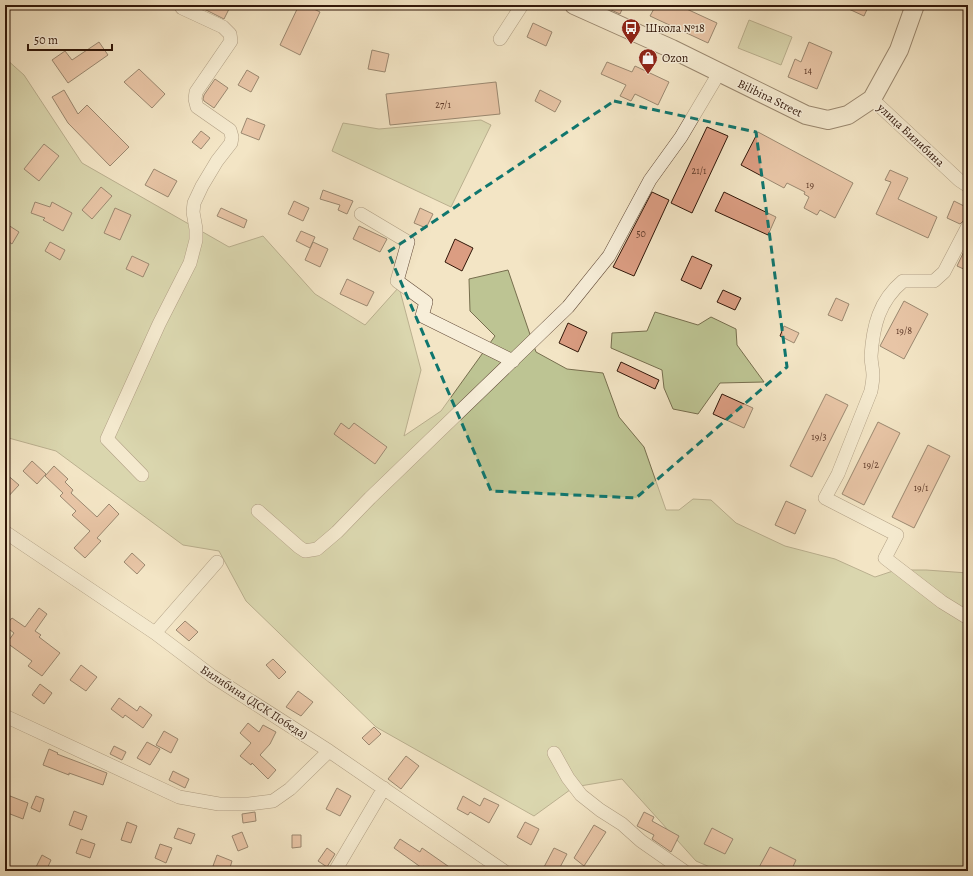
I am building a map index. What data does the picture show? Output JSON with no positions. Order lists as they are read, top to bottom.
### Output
{
  "streets": {
    "main road": ["Bilibina Street"],
    "street": ["улица Билибина", "Билибина (ДСК Победа)"]
  },
  "crossings": [
    ["Bilibina Street", "улица Билибина"]
  ],
  "places": {
    "bus stop": ["Школа №18"],
    "shop": ["Ozon"]
  },
  "house_numbers": [
    "14",
    "27/1",
    "21/1",
    "19",
    "50",
    "19/8",
    "19/3",
    "19/2",
    "19/1"
  ],
  "scale_bar": "50 m"
}
